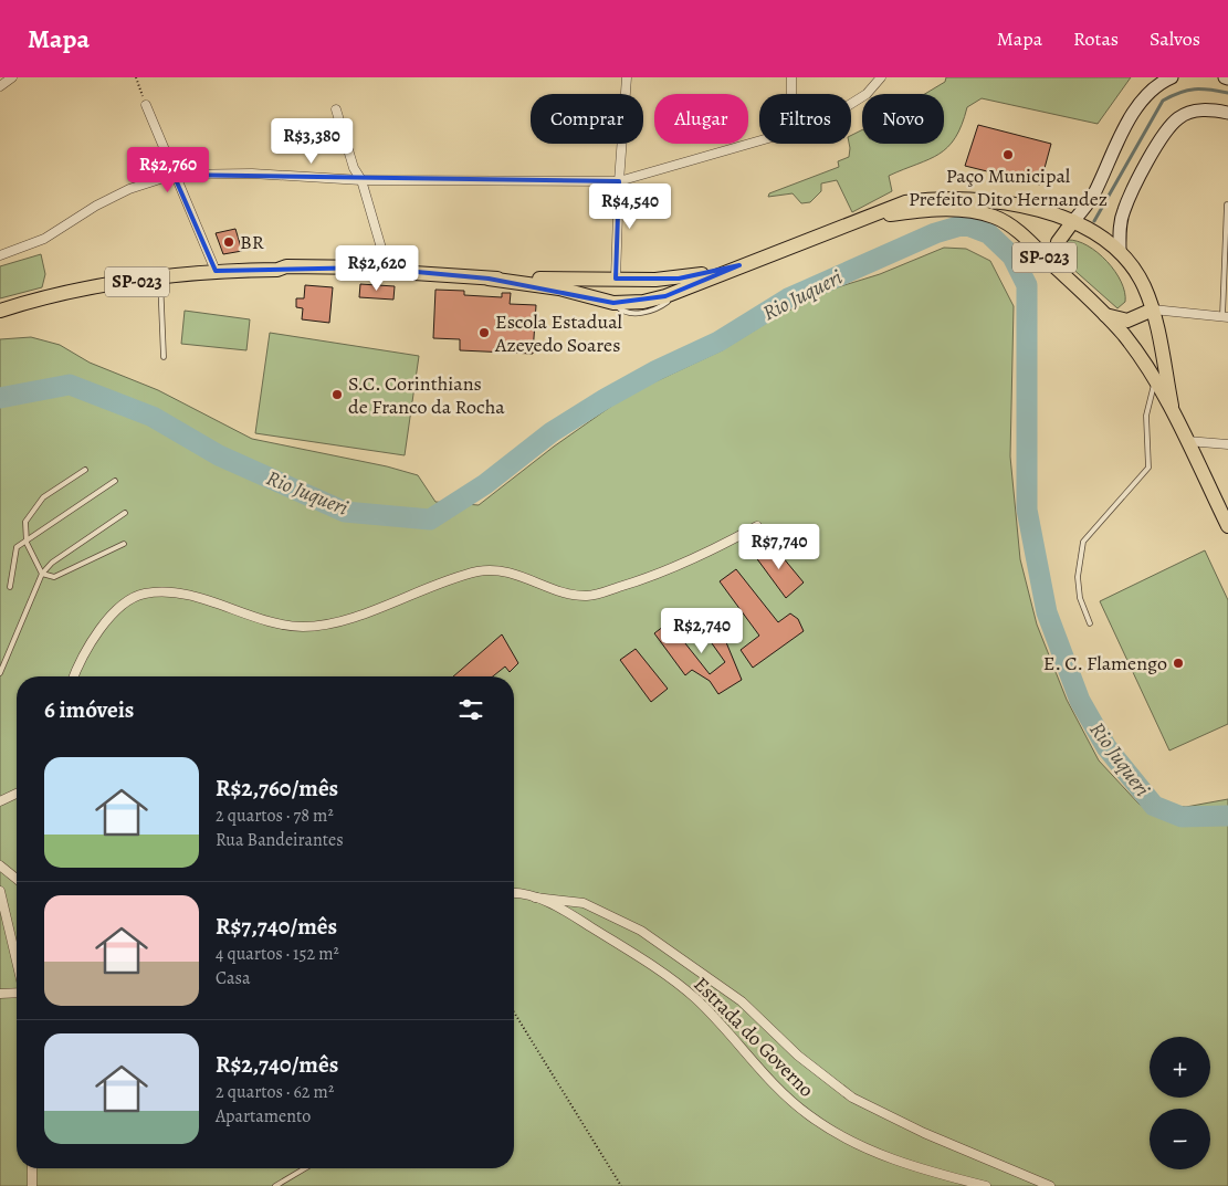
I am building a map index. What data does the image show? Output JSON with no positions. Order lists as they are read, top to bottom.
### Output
{
  "streets": {
    "main road": ["SP-023"],
    "street": ["Estrada do Governo"]
  },
  "water": ["Rio Juqueri"],
  "places": [
    "Paço Municipal Prefeito Dito Hernandez",
    "BR",
    "Escola Estadual Azevedo Soares",
    "S.C. Corinthians de Franco da Rocha",
    "E. C. Flamengo"
  ],
  "page": {
    "header": "Mapa",
    "nav": ["Mapa", "Rotas", "Salvos"],
    "chip": [
      "Comprar",
      "Alugar",
      "Filtros",
      "Novo"
    ],
    "price": [
      "R$3,380",
      "R$2,760",
      "R$4,540",
      "R$2,620",
      "R$7,740",
      "R$2,740"
    ],
    "heading": "6 imóveis",
    "list": [
      {
        "name": "R$2,760/mês",
        "note": "2 quartos · 78 m² · Rua Bandeirantes"
      },
      {
        "name": "R$7,740/mês",
        "note": "4 quartos · 152 m² · Casa"
      },
      {
        "name": "R$2,740/mês",
        "note": "2 quartos · 62 m² · Apartamento"
      }
    ],
    "map_buttons": ["+", "−"]
  }
}
